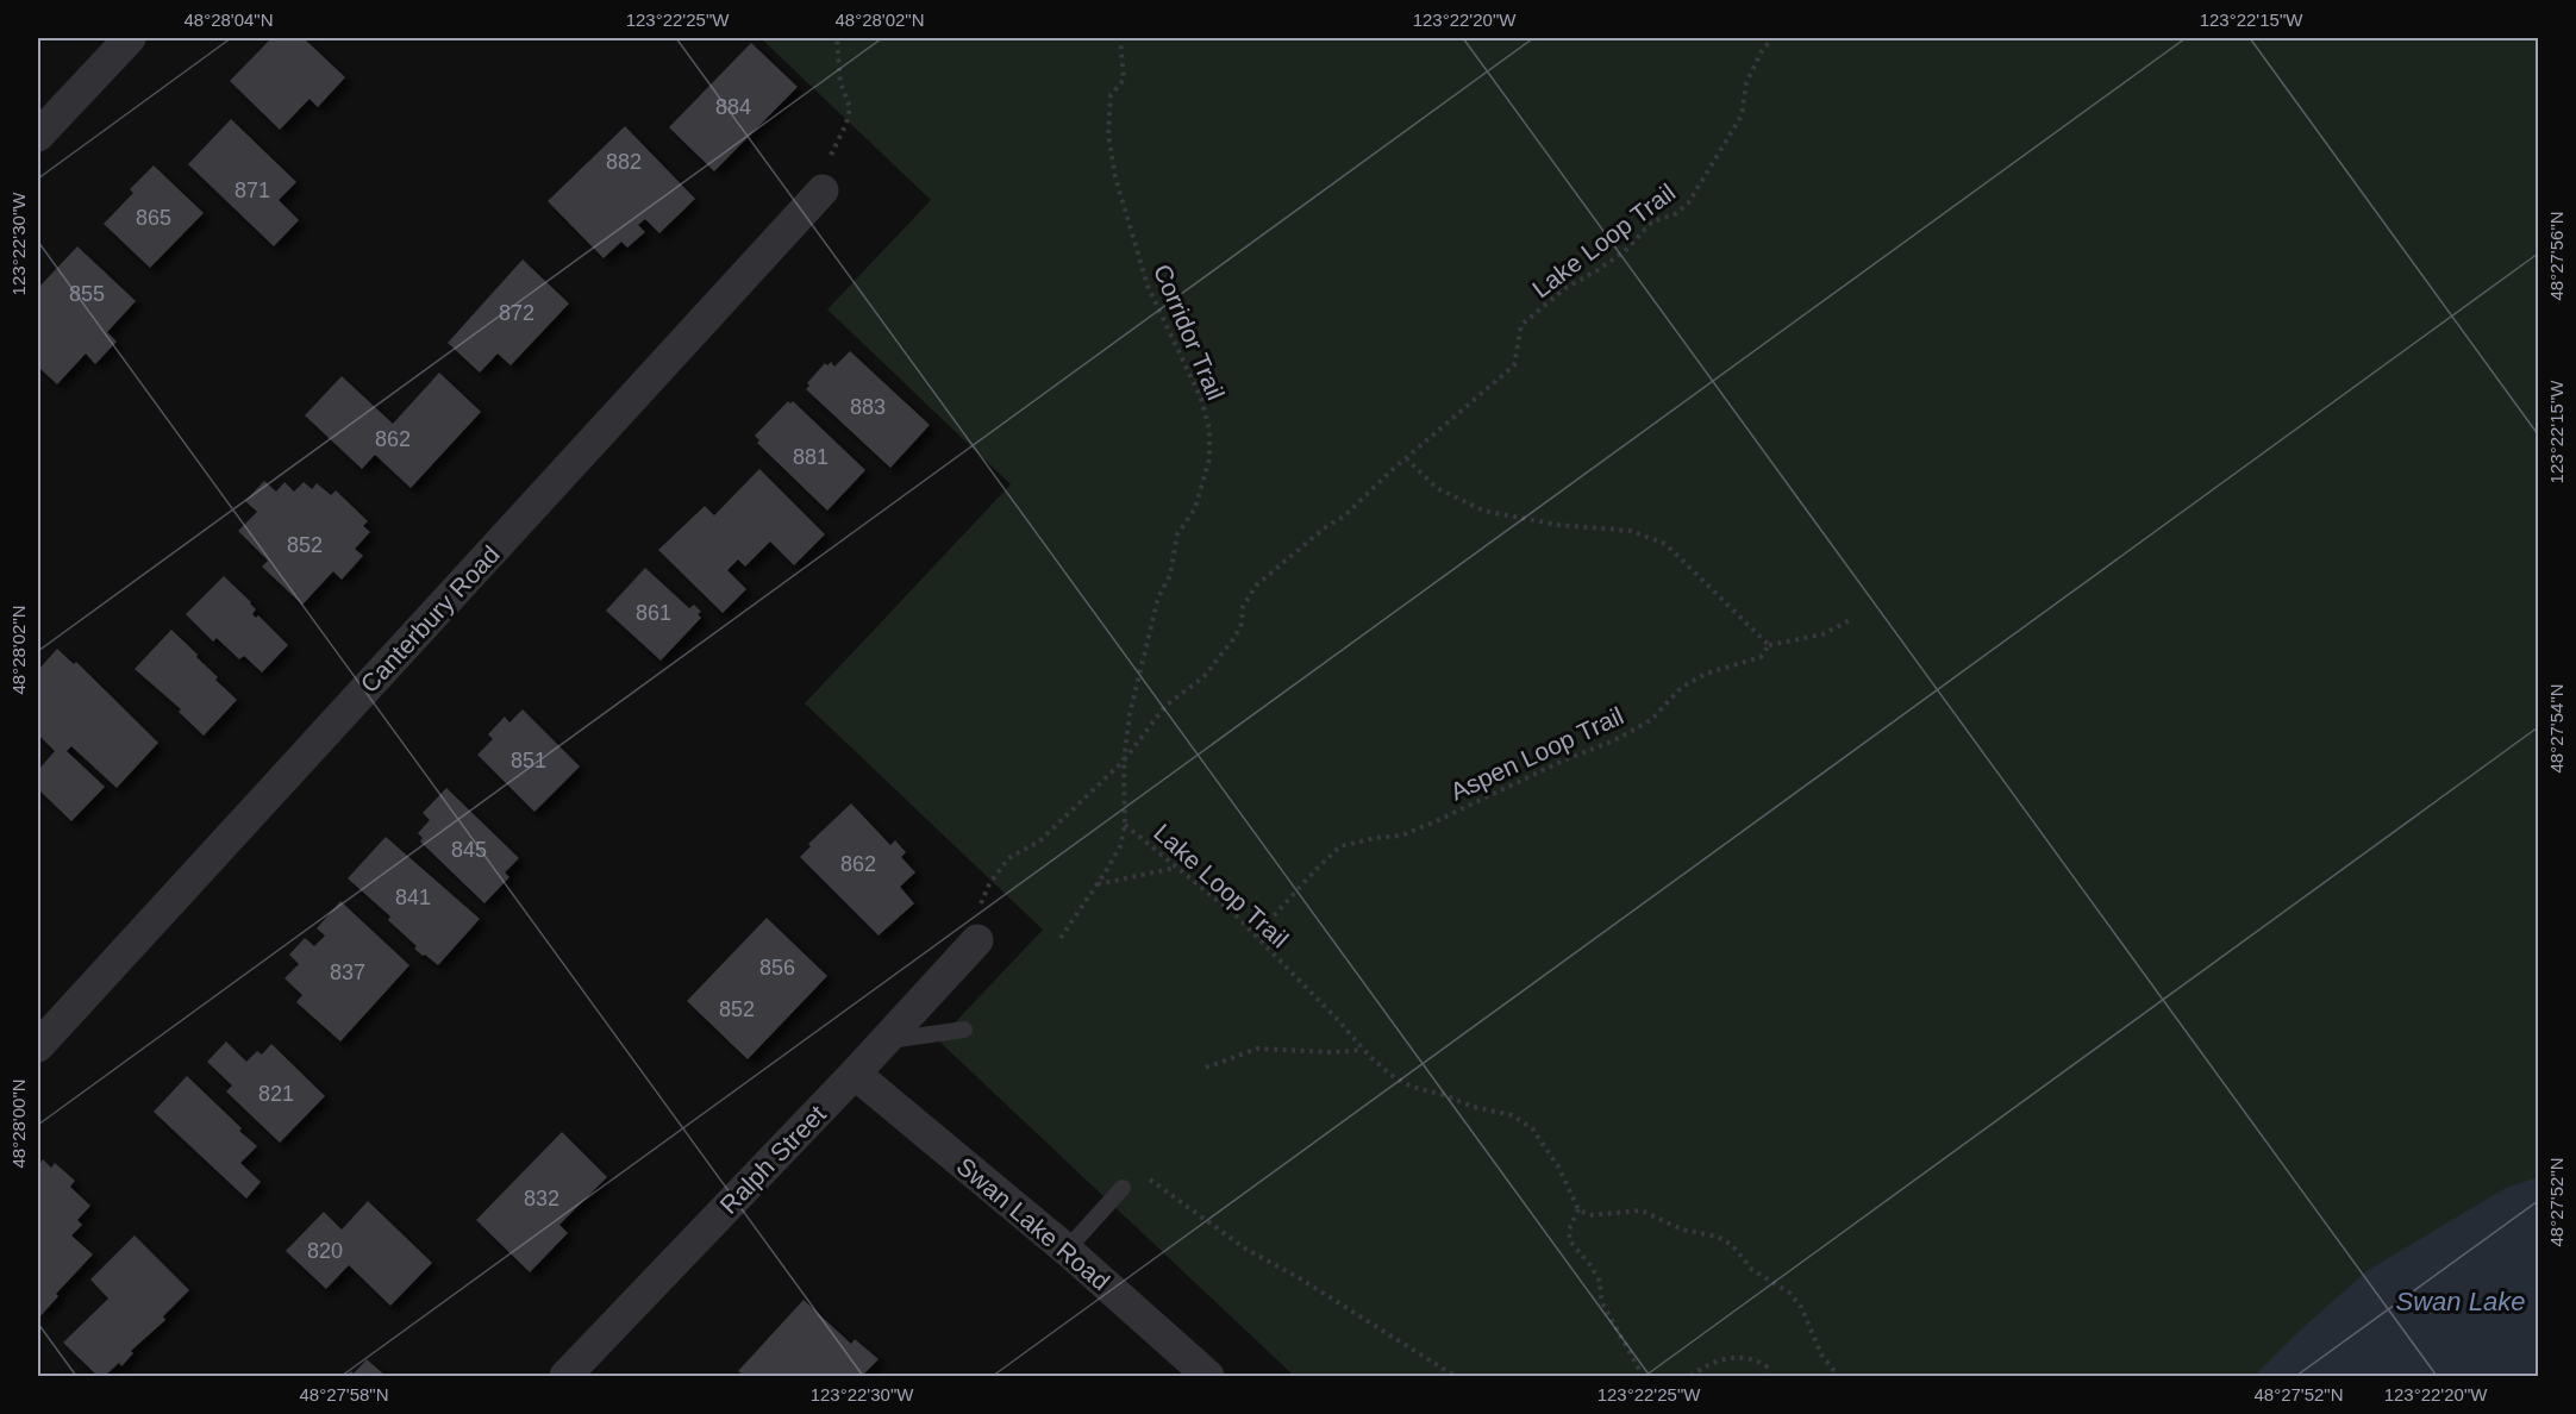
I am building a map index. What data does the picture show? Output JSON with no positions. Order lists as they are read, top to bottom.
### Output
{
  "streets": {
    "street": ["Canterbury Road", "Ralph Street", "Swan Lake Road"],
    "path": ["Lake Loop Trail", "Corridor Trail", "Aspen Loop Trail"]
  },
  "crossings": [
    ["Lake Loop Trail", "Corridor Trail"],
    ["Lake Loop Trail", "Aspen Loop Trail"],
    ["Ralph Street", "Swan Lake Road"]
  ],
  "water": ["Swan Lake"],
  "house_numbers": [
    "884",
    "882",
    "871",
    "865",
    "855",
    "872",
    "883",
    "862",
    "881",
    "852",
    "861",
    "851",
    "845",
    "862",
    "841",
    "856",
    "837",
    "852",
    "821",
    "832",
    "820"
  ],
  "coordinates": [
    "48°28'04\"N",
    "123°22'25\"W",
    "48°28'02\"N",
    "123°22'20\"W",
    "123°22'15\"W",
    "123°22'30\"W",
    "48°27'56\"N",
    "48°27'54\"N",
    "48°28'00\"N",
    "48°27'52\"N",
    "48°27'58\"N"
  ]
}
